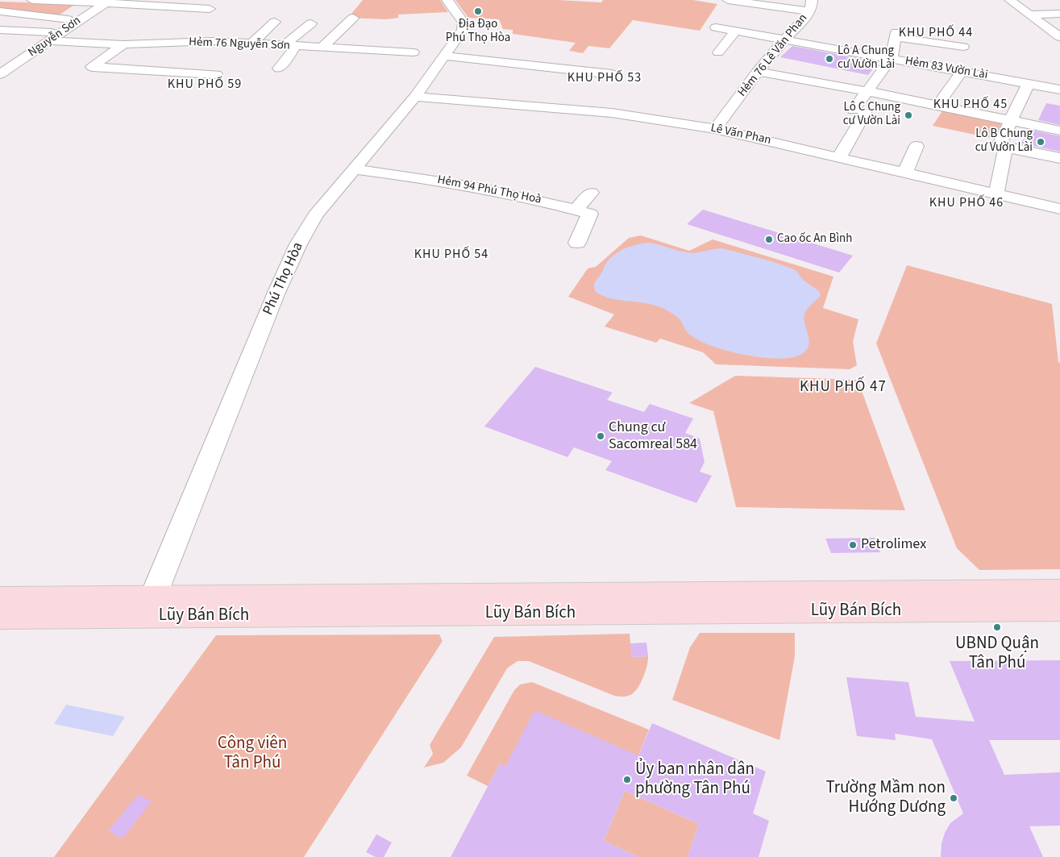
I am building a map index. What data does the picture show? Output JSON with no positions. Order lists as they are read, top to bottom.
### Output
{
  "streets": {
    "main road": ["Lũy Bán Bích"],
    "street": [
      "Nguyễn Sơn",
      "Hẻm 76 Nguyễn Sơn",
      "Hẻm 76 Lê Văn Phan",
      "Hẻm 83 Vườn Lài",
      "Lê Văn Phan",
      "Hẻm 94 Phú Thọ Hoà",
      "Phú Thọ Hòa"
    ]
  },
  "crossings": [
    ["Nguyễn Sơn", "Hẻm 76 Nguyễn Sơn"],
    ["Hẻm 76 Lê Văn Phan", "Hẻm 83 Vườn Lài"],
    ["Hẻm 76 Lê Văn Phan", "Lê Văn Phan"],
    ["Lê Văn Phan", "Phú Thọ Hòa"],
    ["Hẻm 94 Phú Thọ Hoà", "Phú Thọ Hòa"],
    ["Phú Thọ Hòa", "Lũy Bán Bích"]
  ],
  "districts": [
    "KHU PHỐ 44",
    "KHU PHỐ 53",
    "KHU PHỐ 59",
    "KHU PHỐ 45",
    "KHU PHỐ 46",
    "KHU PHỐ 54",
    "KHU PHỐ 47"
  ],
  "parks": ["Công viên Tân Phú"],
  "places": [
    "Địa Đạo Phú Thọ Hòa",
    "Lô A Chung cư Vườn Lài",
    "Lô C Chung cư Vườn Lài",
    "Lô B Chung cư Vườn Lài",
    "Cao ốc An Bình",
    "Chung cư Sacomreal 584",
    "Petrolimex",
    "UBND Quận Tân Phú",
    "Ủy ban nhân dân phường Tân Phú",
    "Trường Mầm non Hướng Dương"
  ]
}
